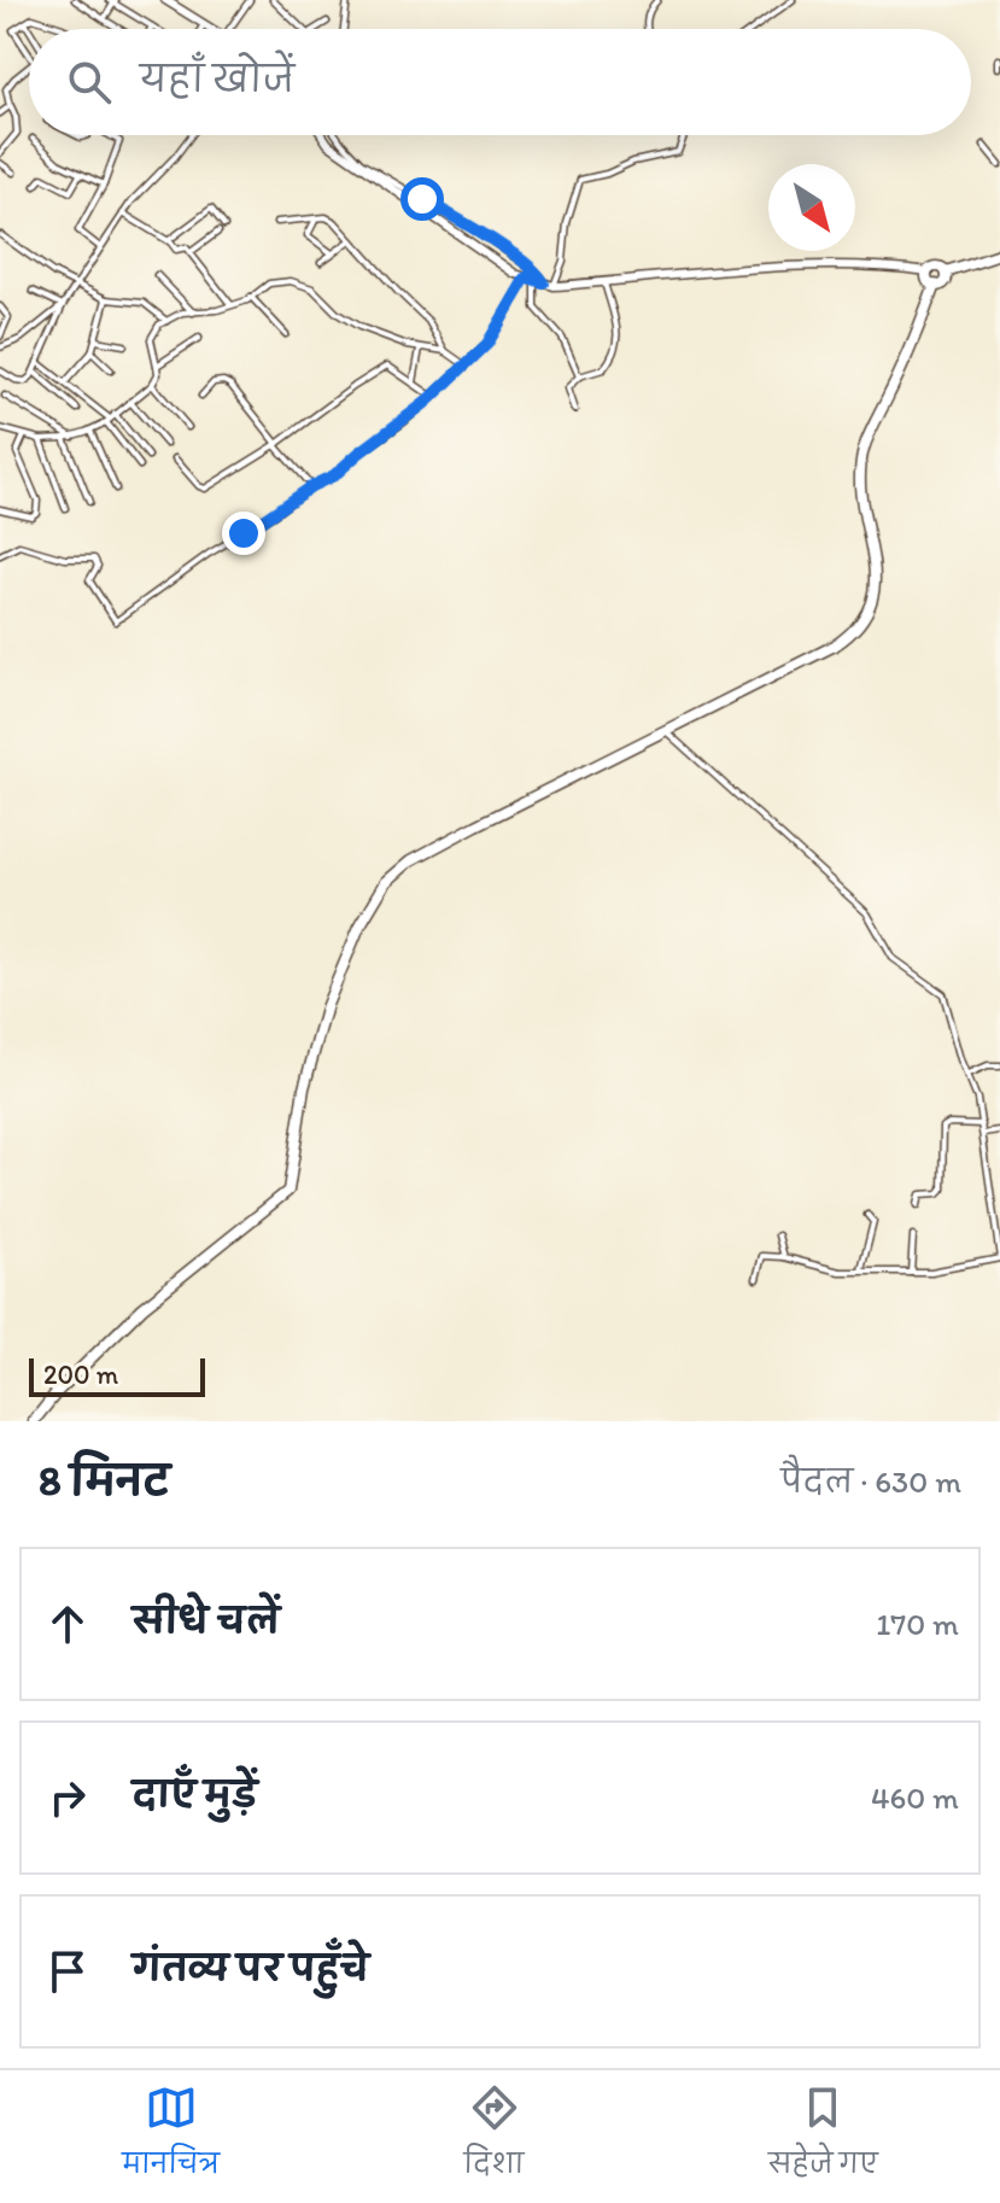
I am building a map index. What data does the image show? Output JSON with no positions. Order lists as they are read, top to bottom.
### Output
{
  "scale_bar": "200 m",
  "north": "bottom right",
  "page": {
    "search": "यहाँ खोजें",
    "scale": "200 m",
    "heading": ["8 मिनट", "पैदल · 630 m"],
    "list": [
      ["सीधे चलें", "170 m"],
      ["दाएँ मुड़ें", "460 m"],
      "गंतव्य पर पहुँचे"
    ],
    "nav": ["मानचित्र", "दिशा", "सहेजे गए"]
  }
}
